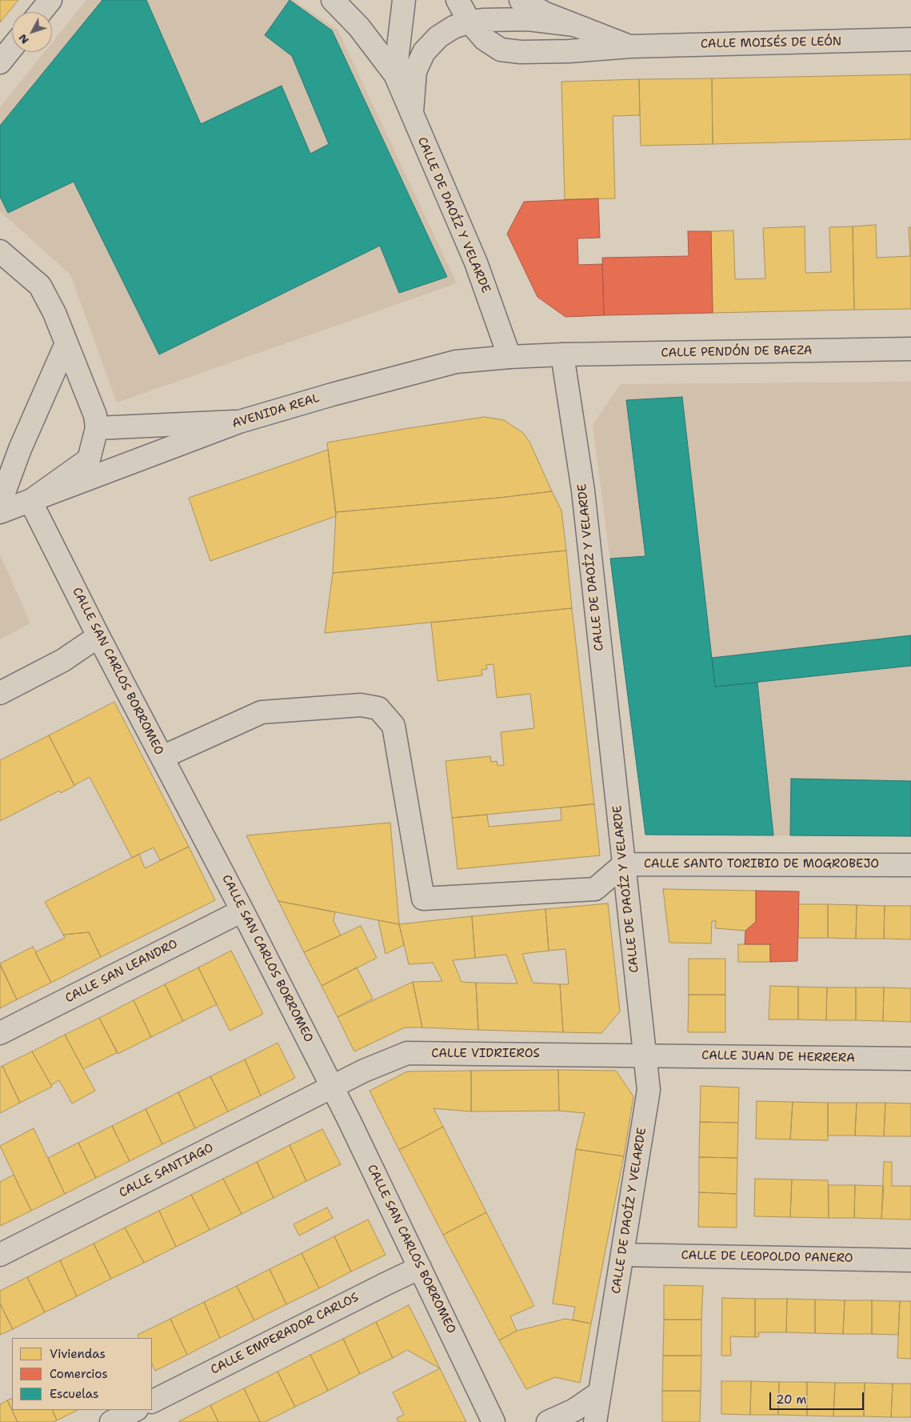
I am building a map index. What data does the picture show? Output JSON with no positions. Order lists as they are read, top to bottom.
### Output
{
  "streets": {
    "street": [
      "CALLE MOISÉS DE LEÓN",
      "CALLE DE DAOÍZ Y VELARDE",
      "CALLE PENDÓN DE BAEZA",
      "AVENIDA REAL",
      "CALLE SAN CARLOS BORROMEO",
      "CALLE SANTO TORIBIO DE MOGROBEJO",
      "CALLE SAN LEANDRO",
      "CALLE VIDRIEROS",
      "CALLE JUAN DE HERRERA",
      "CALLE SANTIAGO",
      "CALLE DE LEOPOLDO PANERO",
      "CALLE EMPERADOR CARLOS"
    ]
  },
  "crossings": [
    ["CALLE MOISÉS DE LEÓN", "CALLE DE DAOÍZ Y VELARDE"],
    ["CALLE DE DAOÍZ Y VELARDE", "CALLE PENDÓN DE BAEZA"],
    ["CALLE DE DAOÍZ Y VELARDE", "AVENIDA REAL"],
    ["CALLE DE DAOÍZ Y VELARDE", "CALLE SANTO TORIBIO DE MOGROBEJO"],
    ["CALLE DE DAOÍZ Y VELARDE", "CALLE VIDRIEROS"],
    ["CALLE DE DAOÍZ Y VELARDE", "CALLE JUAN DE HERRERA"],
    ["CALLE DE DAOÍZ Y VELARDE", "CALLE DE LEOPOLDO PANERO"],
    ["CALLE PENDÓN DE BAEZA", "AVENIDA REAL"],
    ["AVENIDA REAL", "CALLE SAN CARLOS BORROMEO"],
    ["CALLE SAN CARLOS BORROMEO", "CALLE SAN LEANDRO"],
    ["CALLE SAN CARLOS BORROMEO", "CALLE VIDRIEROS"],
    ["CALLE SAN CARLOS BORROMEO", "CALLE SANTIAGO"],
    ["CALLE SAN CARLOS BORROMEO", "CALLE EMPERADOR CARLOS"],
    ["CALLE VIDRIEROS", "CALLE JUAN DE HERRERA"],
    ["CALLE VIDRIEROS", "CALLE SANTIAGO"]
  ],
  "legend": ["Viviendas", "Comercios", "Escuelas"],
  "scale_bar": "20 m",
  "north": "bottom left"
}
